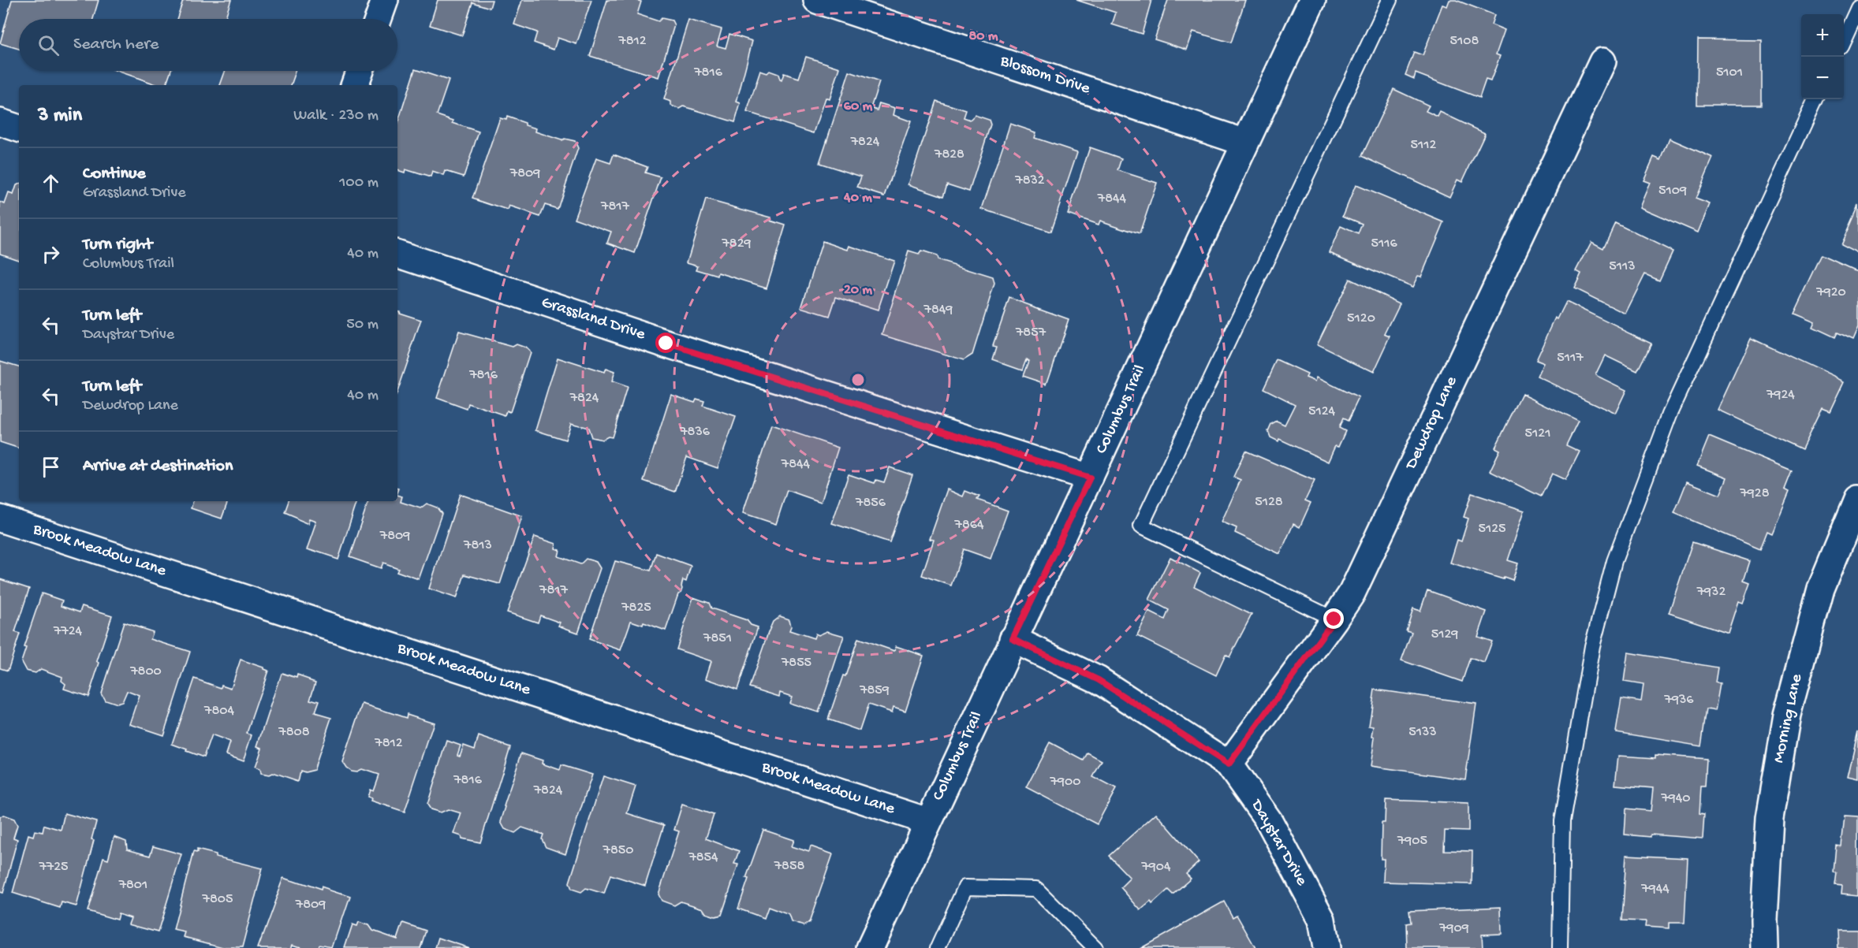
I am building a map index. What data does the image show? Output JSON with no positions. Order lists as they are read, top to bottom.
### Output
{
  "streets": {
    "street": [
      "Blossom Drive",
      "Grassland Drive",
      "Columbus Trail",
      "Dewdrop Lane",
      "Brook Meadow Lane",
      "Morning Lane",
      "Daystar Drive"
    ]
  },
  "crossings": [
    ["Blossom Drive", "Columbus Trail"],
    ["Grassland Drive", "Columbus Trail"],
    ["Columbus Trail", "Brook Meadow Lane"],
    ["Columbus Trail", "Daystar Drive"],
    ["Dewdrop Lane", "Daystar Drive"]
  ],
  "house_numbers": [
    "7812",
    "5108",
    "7816",
    "5101",
    "7824",
    "5112",
    "7828",
    "7809",
    "7832",
    "5109",
    "7844",
    "7817",
    "7829",
    "5116",
    "5113",
    "7920",
    "7849",
    "5120",
    "7857",
    "5117",
    "7816",
    "7924",
    "7824",
    "5124",
    "7836",
    "5121",
    "7844",
    "7928",
    "5128",
    "7856",
    "7864",
    "5125",
    "7809",
    "7813",
    "7817",
    "7932",
    "7825",
    "7724",
    "5129",
    "7851",
    "7855",
    "7800",
    "7859",
    "7936",
    "7804",
    "7808",
    "5133",
    "7812",
    "7816",
    "7900",
    "7824",
    "7940",
    "7905",
    "7850",
    "7854",
    "7858",
    "7725",
    "7904",
    "7801",
    "7944",
    "7805",
    "7809",
    "7909"
  ],
  "page": {
    "map_buttons": ["+", "−"],
    "search": "Search here",
    "heading": ["3 min", "Walk · 230 m"],
    "list": [
      ["Continue", "Grassland Drive", "100 m"],
      ["Turn right", "Columbus Trail", "40 m"],
      ["Turn left", "Daystar Drive", "50 m"],
      ["Turn left", "Dewdrop Lane", "40 m"],
      "Arrive at destination"
    ]
  },
  "rings": [
    "80 m",
    "60 m",
    "40 m",
    "20 m"
  ]
}
